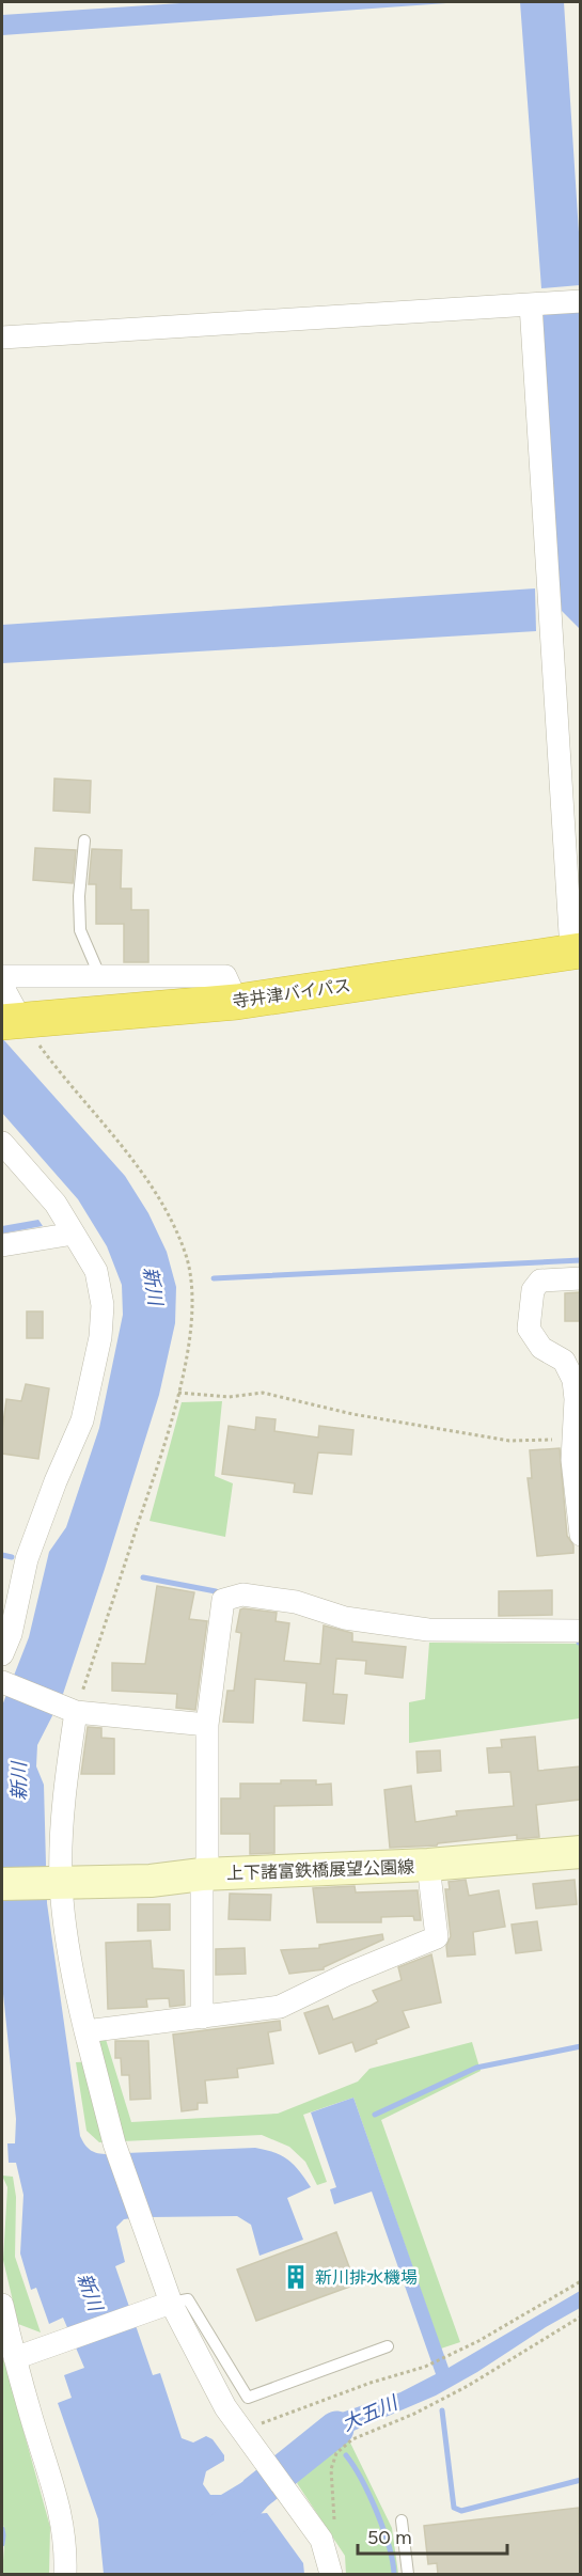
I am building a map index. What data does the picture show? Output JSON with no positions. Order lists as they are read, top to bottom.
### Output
{
  "streets": {
    "highway": ["寺井津バイパス"],
    "street": ["上下諸富鉄橋展望公園線"]
  },
  "water": ["新川", "大五川"],
  "places": {
    "building": ["新川排水機場"]
  },
  "scale_bar": "50 m"
}
